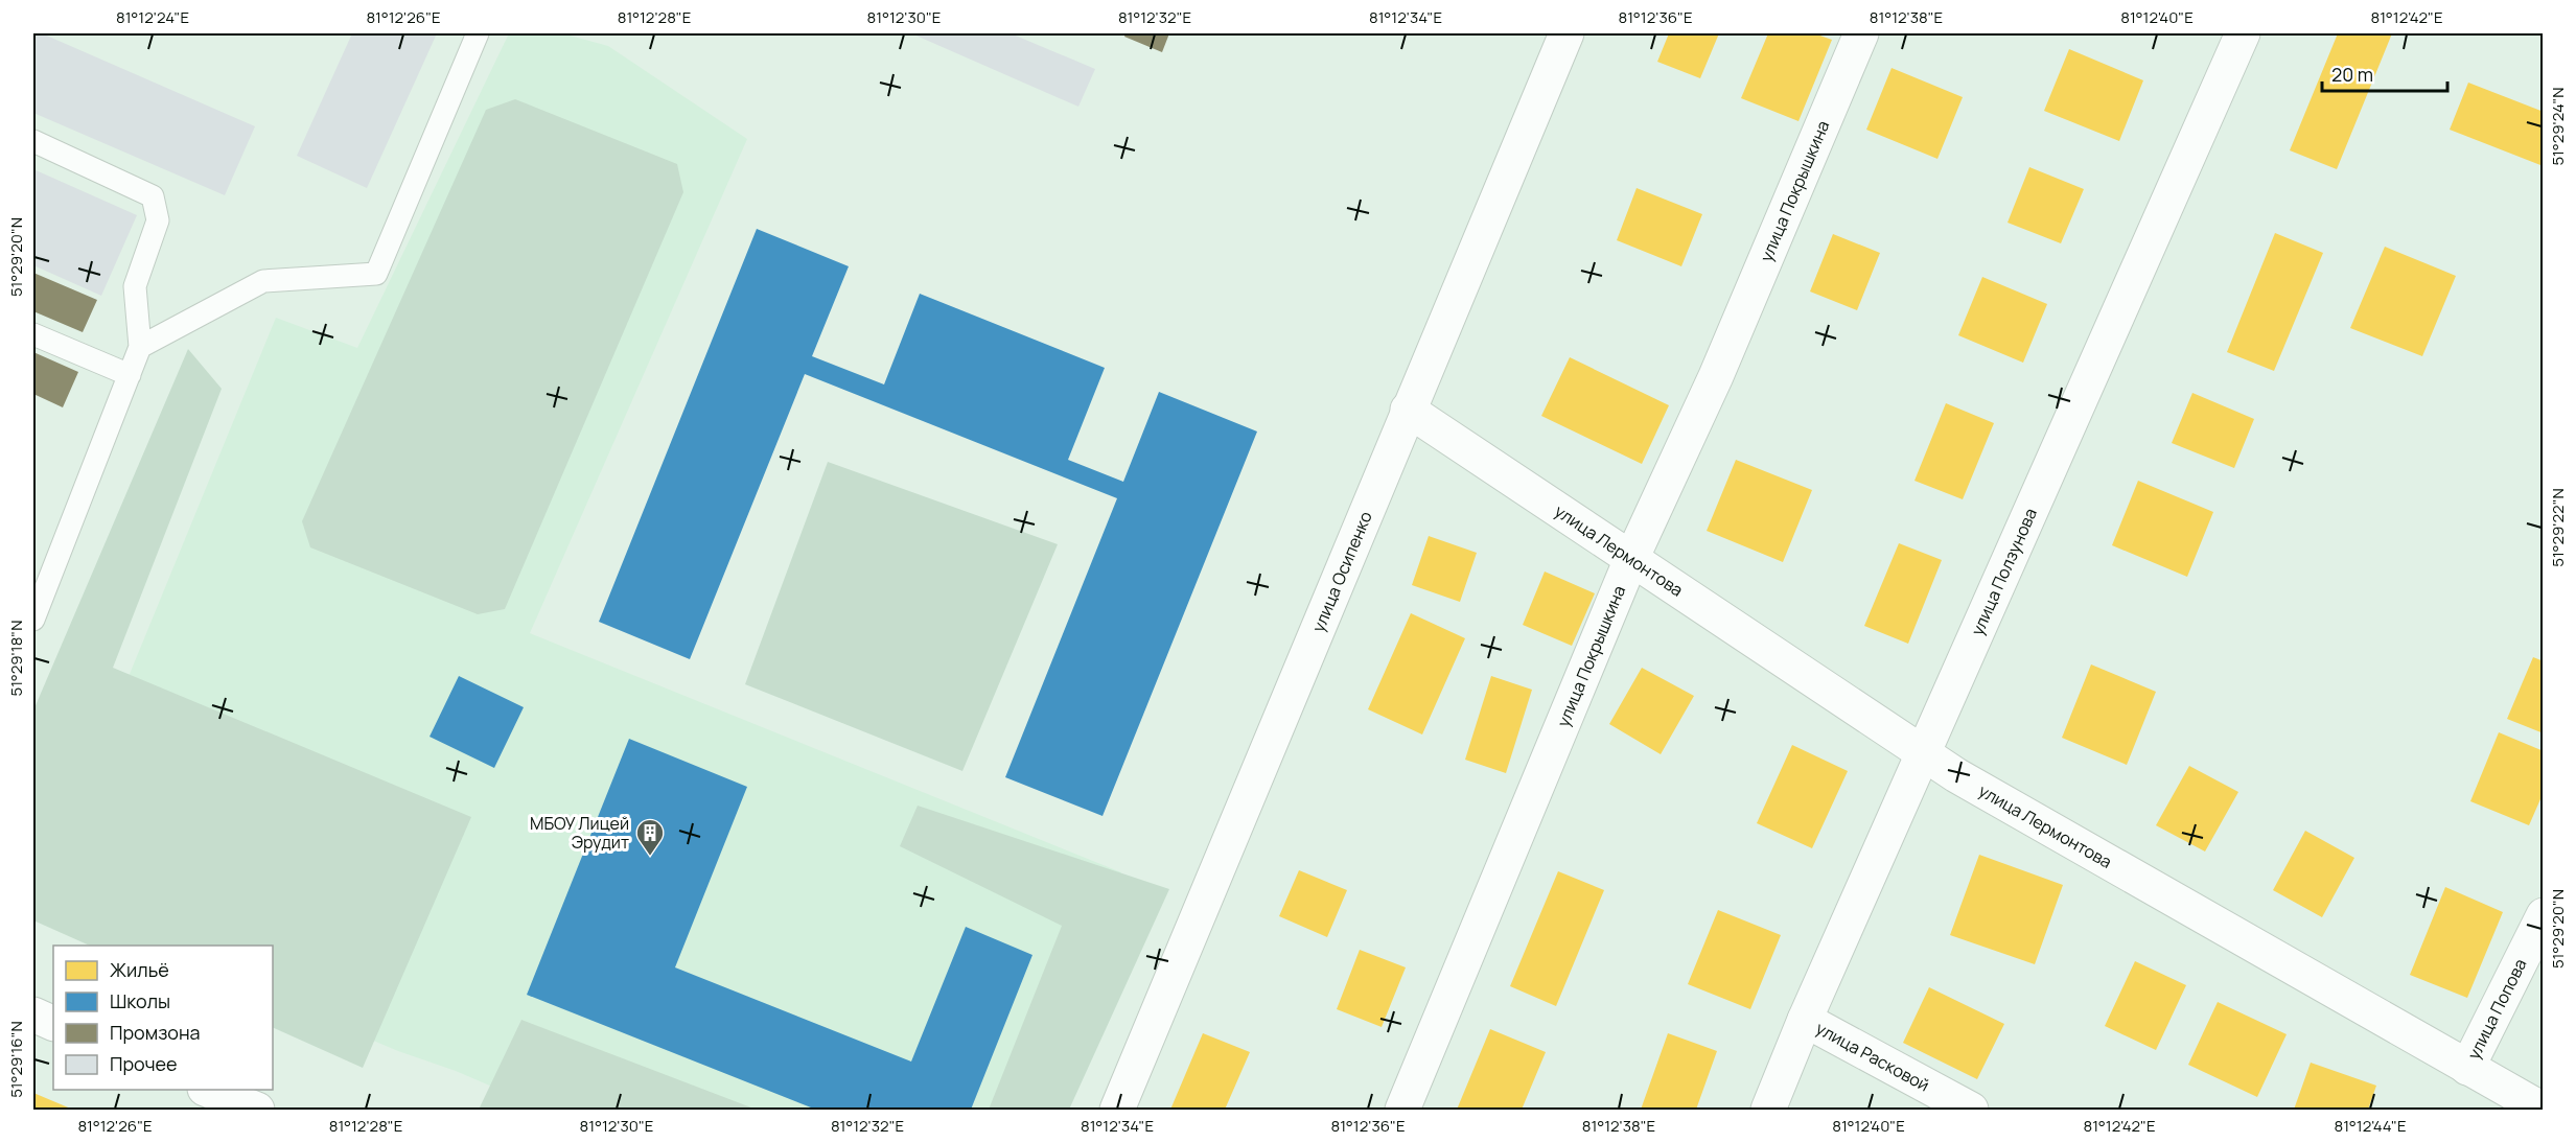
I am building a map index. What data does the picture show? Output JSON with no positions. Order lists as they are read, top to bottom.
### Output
{
  "streets": {
    "street": [
      "улица Покрышкина",
      "улица Лермонтова",
      "улица Ползунова",
      "улица Осипенко",
      "улица Попова",
      "улица Расковой"
    ]
  },
  "crossings": [
    ["улица Покрышкина", "улица Лермонтова"],
    ["улица Лермонтова", "улица Ползунова"],
    ["улица Лермонтова", "улица Осипенко"],
    ["улица Лермонтова", "улица Попова"],
    ["улица Ползунова", "улица Расковой"]
  ],
  "places": {
    "building": ["МБОУ Лицей Эрудит"]
  },
  "legend": [
    "Жильё",
    "Школы",
    "Промзона",
    "Прочее"
  ],
  "scale_bar": "20 m",
  "coordinates": [
    "81°12'24\"E",
    "81°12'26\"E",
    "81°12'28\"E",
    "81°12'30\"E",
    "81°12'32\"E",
    "81°12'34\"E",
    "81°12'36\"E",
    "81°12'38\"E",
    "81°12'40\"E",
    "81°12'42\"E",
    "51°29'24\"N",
    "51°29'20\"N",
    "51°29'22\"N",
    "51°29'18\"N",
    "51°29'16\"N",
    "81°12'44\"E"
  ]
}
